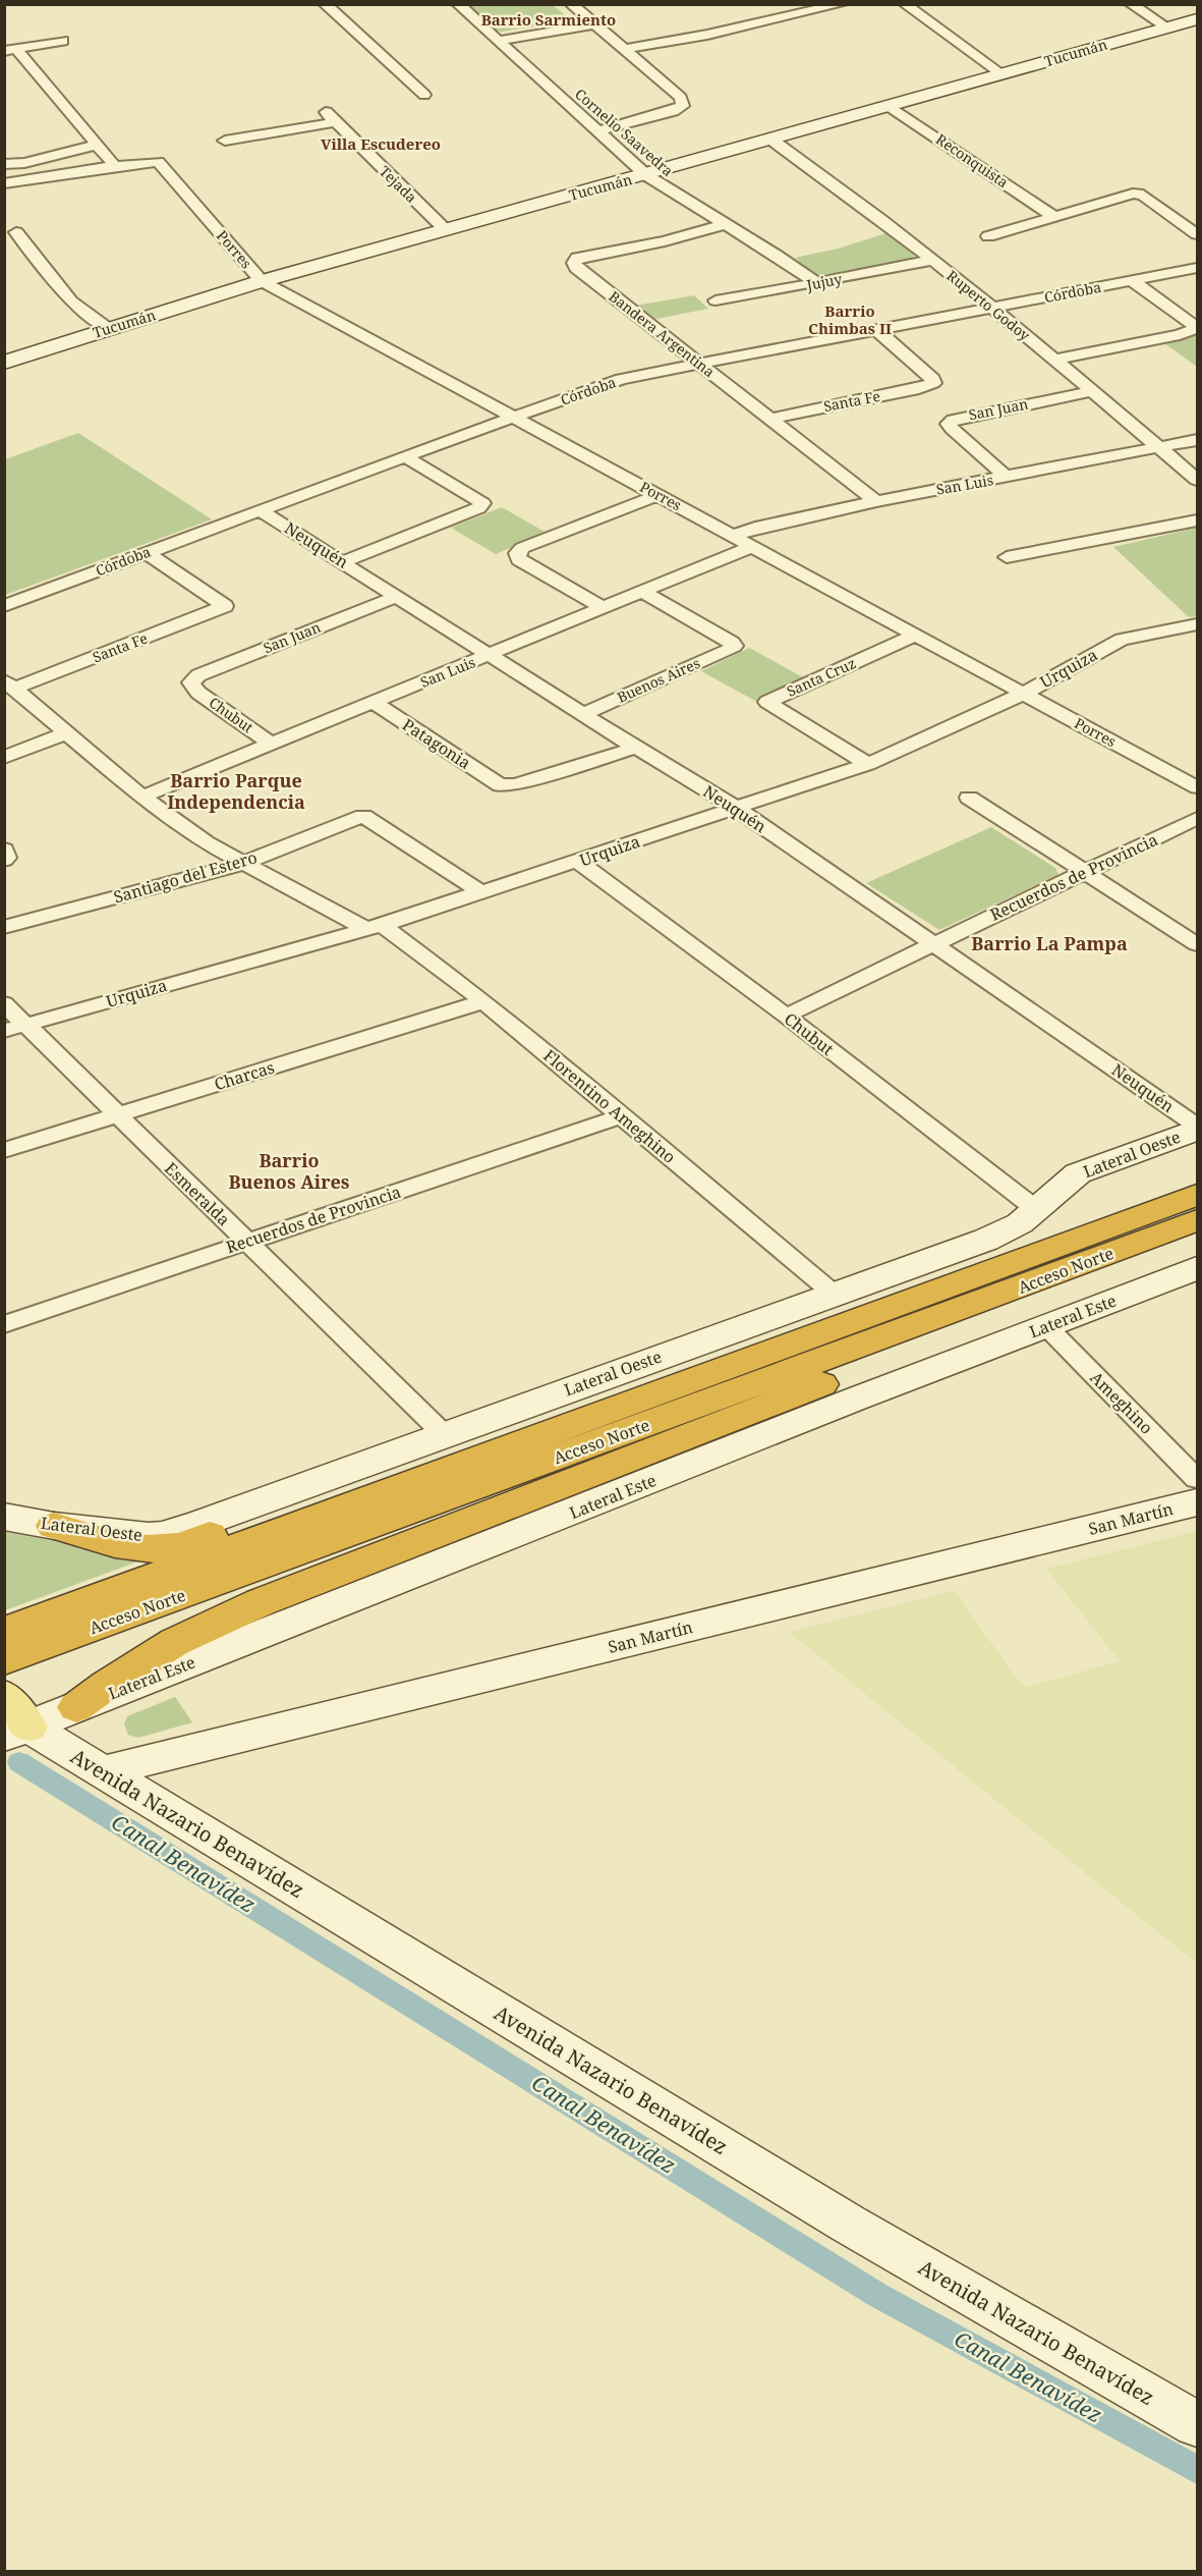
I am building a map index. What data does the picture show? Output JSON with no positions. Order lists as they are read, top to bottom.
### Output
{
  "streets": {
    "highway": ["Acceso Norte"],
    "street": [
      "Tucumán",
      "Cornelio Saavedra",
      "Reconquista",
      "Tejada",
      "Porres",
      "Jujuy",
      "Córdoba",
      "Ruperto Godoy",
      "Bandera Argentina",
      "Santa Fe",
      "San Juan",
      "San Luis",
      "Neuquén",
      "Urquiza",
      "Santa Cruz",
      "Buenos Aires",
      "Chubut",
      "Patagonia",
      "Santiago del Estero",
      "Recuerdos de Provincia",
      "Charcas",
      "Florentino Ameghino",
      "Lateral Oeste",
      "Esmeralda",
      "Lateral Este",
      "Ameghino",
      "San Martín",
      "Avenida Nazario Benavídez"
    ]
  },
  "crossings": [
    ["Tucumán", "Cornelio Saavedra"],
    ["Tucumán", "Reconquista"],
    ["Tucumán", "Tejada"],
    ["Tucumán", "Porres"],
    ["Tucumán", "Ruperto Godoy"],
    ["Cornelio Saavedra", "Jujuy"],
    ["Cornelio Saavedra", "Bandera Argentina"],
    ["Porres", "Córdoba"],
    ["Porres", "San Luis"],
    ["Porres", "Urquiza"],
    ["Porres", "Santa Cruz"],
    ["Jujuy", "Ruperto Godoy"],
    ["Córdoba", "Ruperto Godoy"],
    ["Córdoba", "Bandera Argentina"],
    ["Córdoba", "Santa Fe"],
    ["Córdoba", "Neuquén"],
    ["Ruperto Godoy", "San Juan"],
    ["Ruperto Godoy", "San Luis"],
    ["Bandera Argentina", "Santa Fe"],
    ["Bandera Argentina", "San Luis"],
    ["Santa Fe", "Florentino Ameghino"],
    ["San Juan", "San Luis"],
    ["San Juan", "Neuquén"],
    ["San Juan", "Chubut"],
    ["San Luis", "Neuquén"],
    ["San Luis", "Buenos Aires"],
    ["San Luis", "Chubut"],
    ["San Luis", "Patagonia"],
    ["San Luis", "Florentino Ameghino"],
    ["Neuquén", "Urquiza"],
    ["Neuquén", "Buenos Aires"],
    ["Neuquén", "Patagonia"],
    ["Neuquén", "Recuerdos de Provincia"],
    ["Neuquén", "Lateral Oeste"],
    ["Urquiza", "Santa Cruz"],
    ["Urquiza", "Chubut"],
    ["Urquiza", "Santiago del Estero"],
    ["Urquiza", "Florentino Ameghino"],
    ["Urquiza", "Esmeralda"],
    ["Chubut", "Recuerdos de Provincia"],
    ["Chubut", "Lateral Oeste"],
    ["Santiago del Estero", "Florentino Ameghino"],
    ["Recuerdos de Provincia", "Florentino Ameghino"],
    ["Recuerdos de Provincia", "Esmeralda"],
    ["Charcas", "Florentino Ameghino"],
    ["Charcas", "Esmeralda"],
    ["Florentino Ameghino", "Lateral Oeste"],
    ["Lateral Oeste", "Esmeralda"],
    ["Lateral Este", "Ameghino"],
    ["Lateral Este", "Avenida Nazario Benavídez"],
    ["San Martín", "Avenida Nazario Benavídez"]
  ],
  "districts": [
    "Barrio Sarmiento",
    "Villa Escudereo",
    "Barrio Chimbas II",
    "Barrio Parque Independencia",
    "Barrio La Pampa",
    "Barrio Buenos Aires"
  ],
  "water": ["Canal Benavídez"]
}
